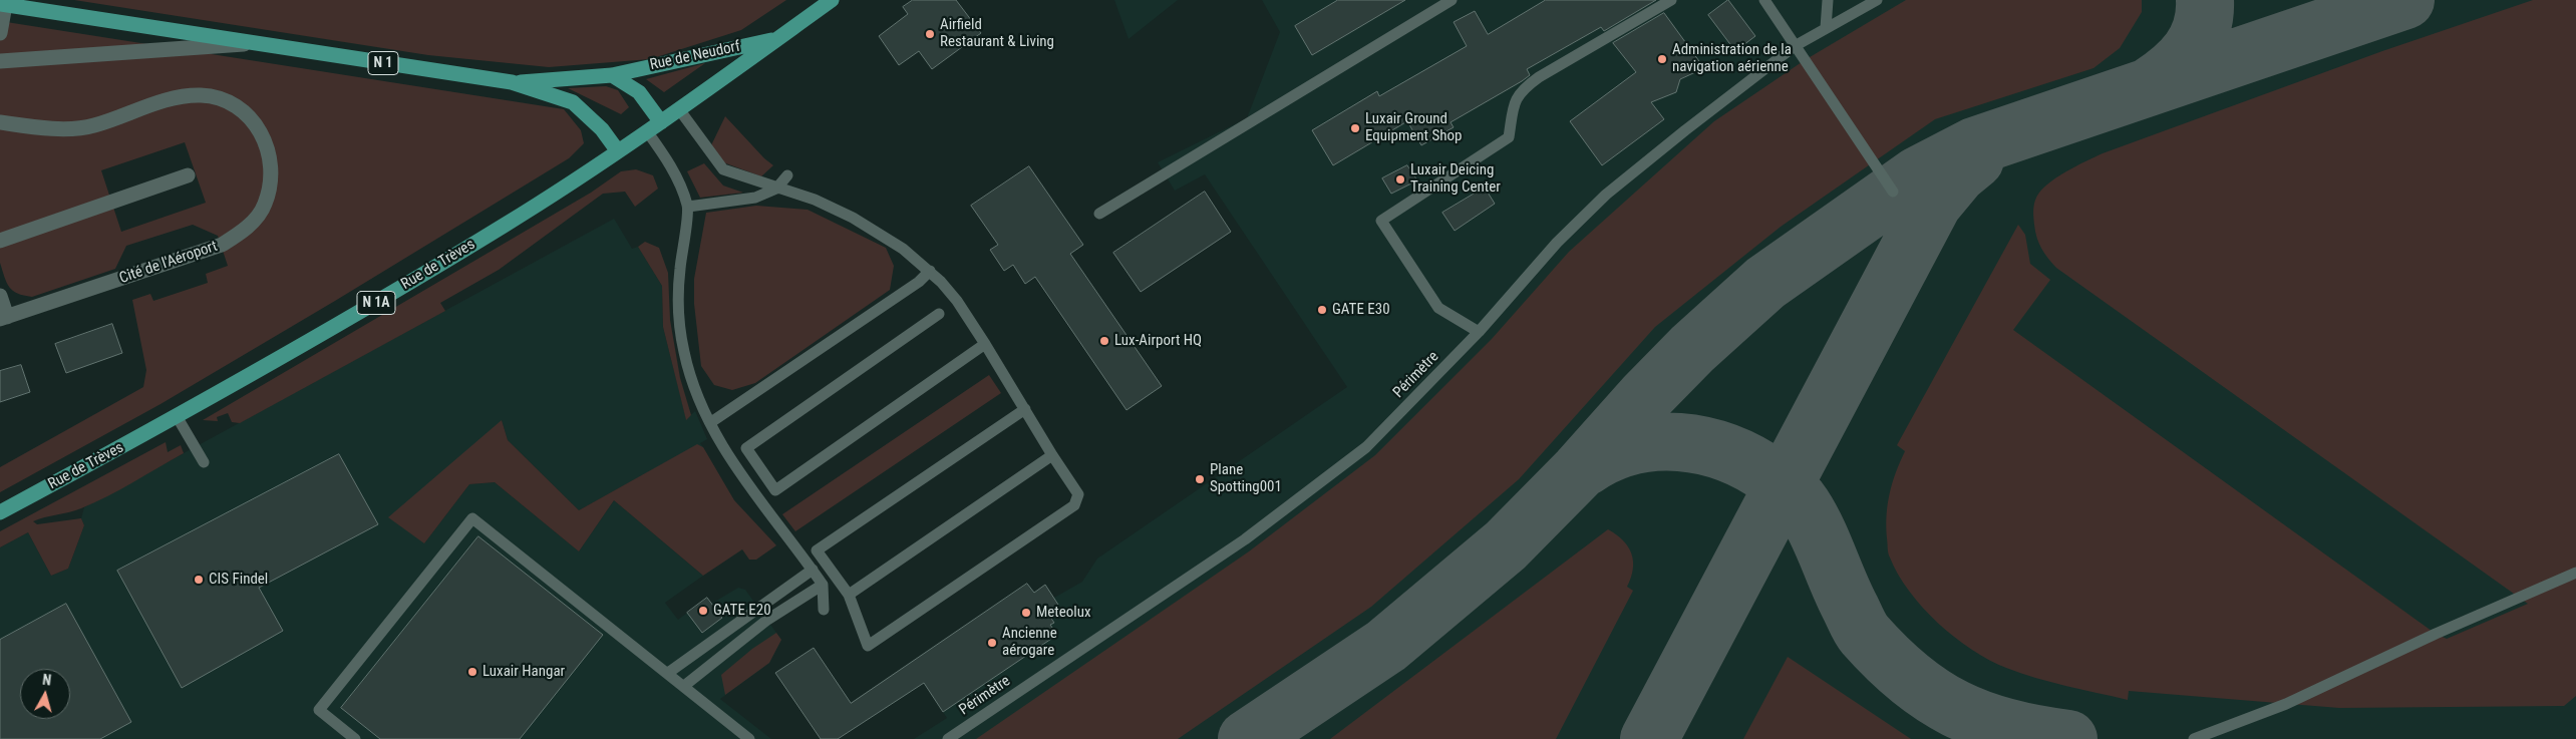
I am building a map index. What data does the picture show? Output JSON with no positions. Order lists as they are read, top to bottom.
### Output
{
  "streets": {
    "main road": [
      "Rue de Neudorf",
      "N 1",
      "Rue de Trèves",
      "N 1A"
    ],
    "street": ["Cité de l'Aéroport"],
    "lane": ["Périmètre"]
  },
  "crossings": [
    ["Rue de Neudorf", "N 1"],
    ["Rue de Neudorf", "Rue de Trèves"],
    ["N 1", "Rue de Trèves"]
  ],
  "places": [
    "Airfield Restaurant & Living",
    "Administration de la navigation aérienne",
    "Luxair Ground Equipment Shop",
    "Luxair Deicing Training Center",
    "GATE E30",
    "Lux-Airport HQ",
    "Plane Spotting001",
    "CIS Findel",
    "GATE E20",
    "Meteolux",
    "Ancienne aérogare",
    "Luxair Hangar"
  ],
  "north": "top"
}
